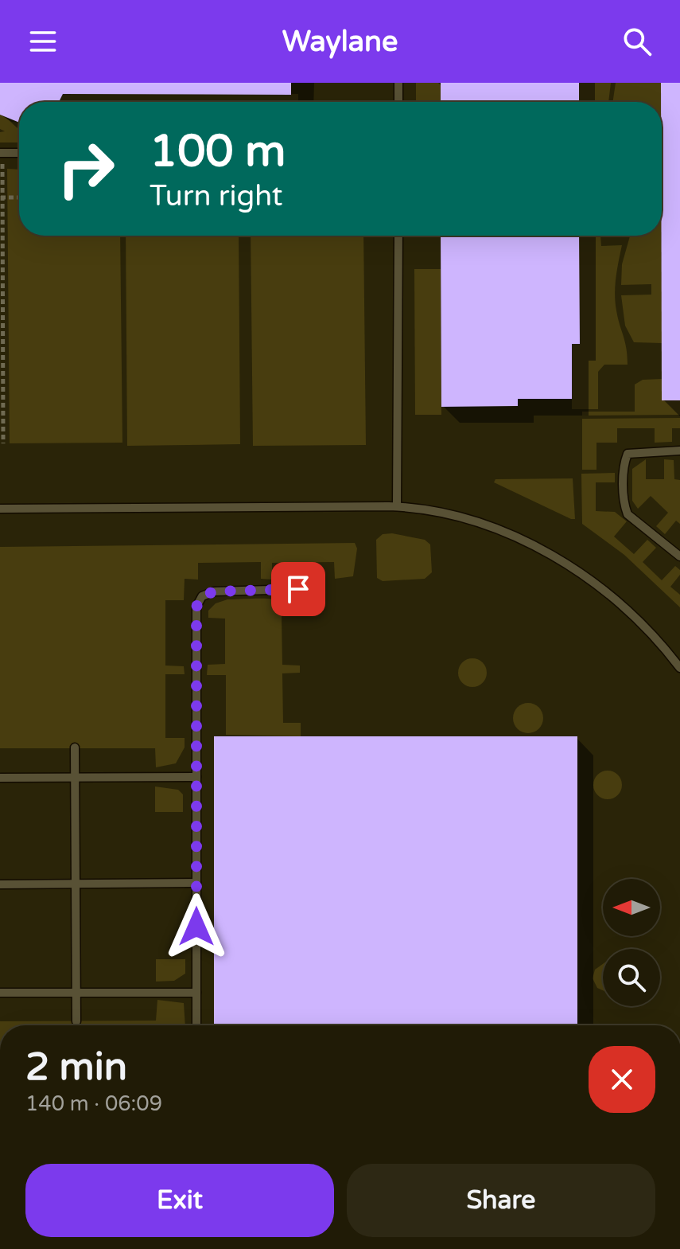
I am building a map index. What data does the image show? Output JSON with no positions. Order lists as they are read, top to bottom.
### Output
{
  "north": "left",
  "page": {
    "header": "Waylane",
    "turn": ["100 m", "Turn right"],
    "heading": ["2 min", "140 m · 06:09"],
    "buttons": ["Exit", "Share"]
  }
}
